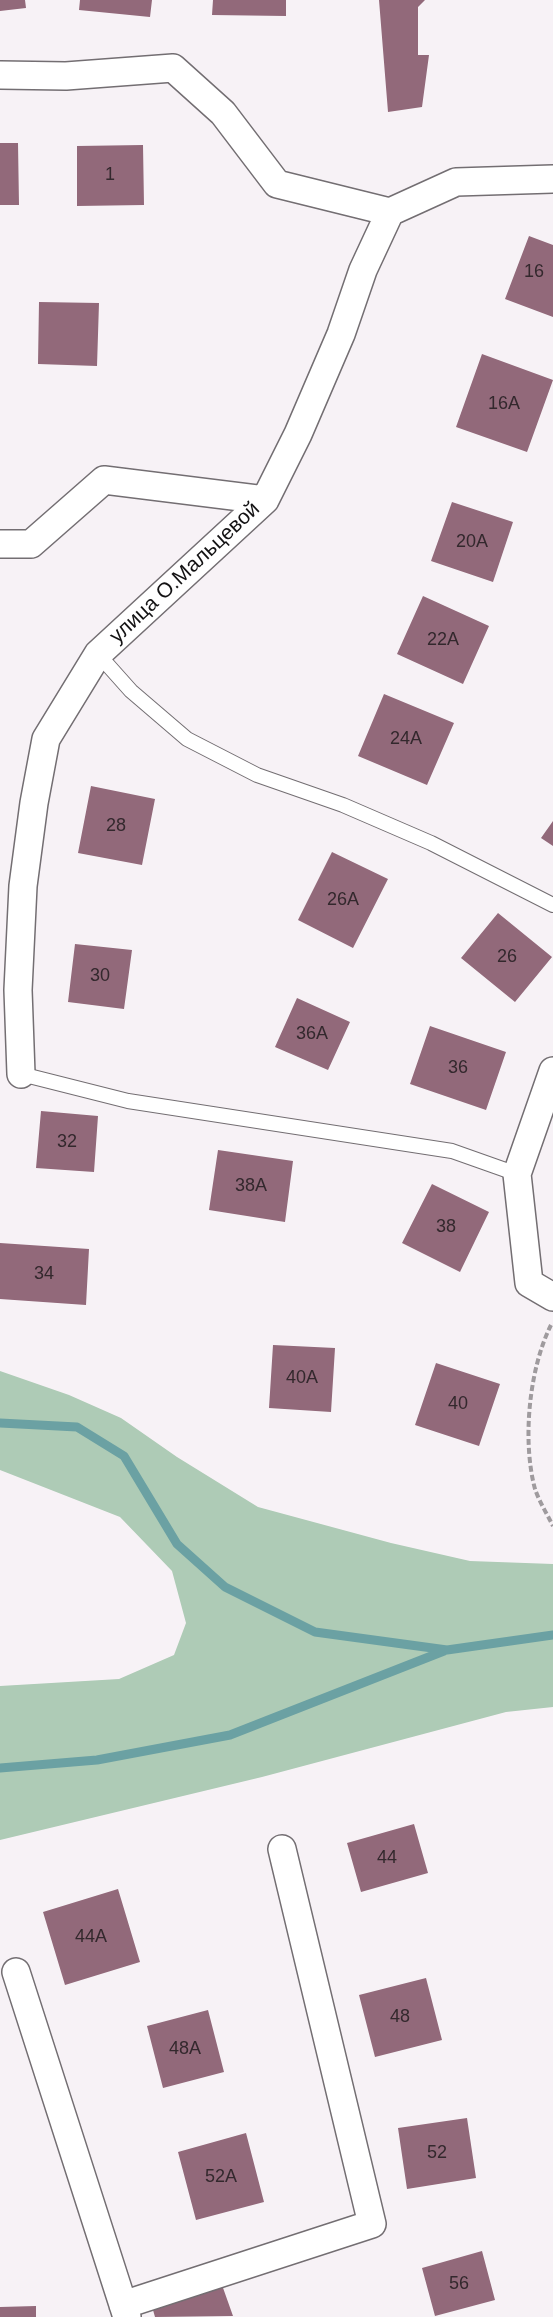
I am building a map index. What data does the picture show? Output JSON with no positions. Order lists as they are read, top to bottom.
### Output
{
  "streets": {
    "street": ["улица О.Мальцевой"]
  },
  "house_numbers": [
    "1",
    "16",
    "16А",
    "20А",
    "22А",
    "24А",
    "28",
    "26А",
    "26",
    "30",
    "36А",
    "36",
    "32",
    "38А",
    "38",
    "34",
    "40А",
    "40",
    "44",
    "44А",
    "48",
    "48А",
    "52",
    "52А",
    "56"
  ]
}
